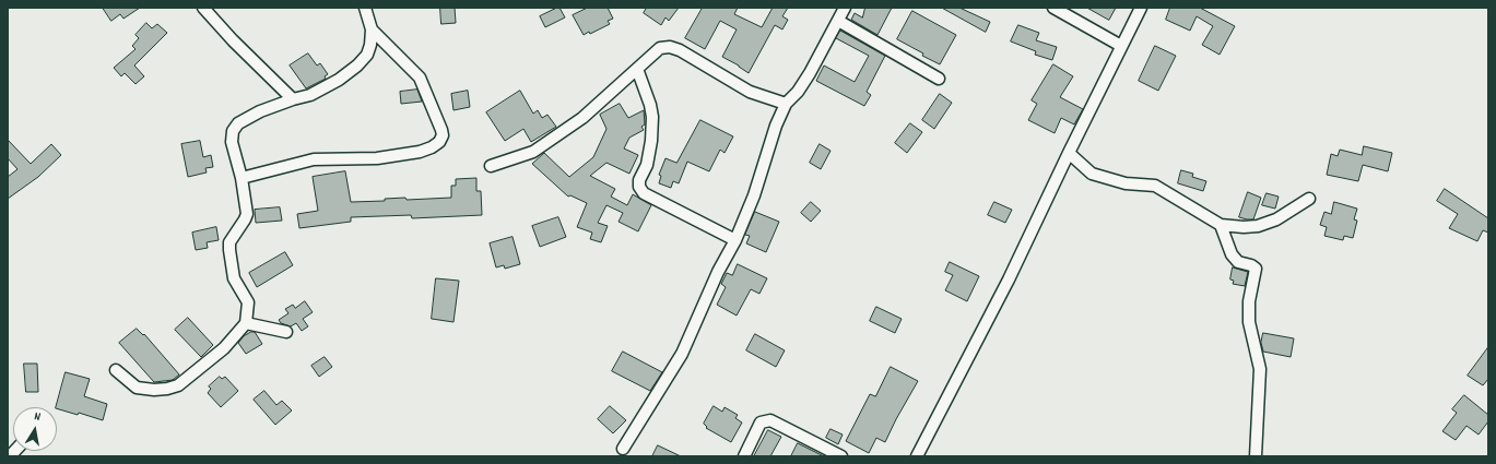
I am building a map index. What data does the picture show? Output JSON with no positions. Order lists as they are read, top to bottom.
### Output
{
  "north": "top"
}
